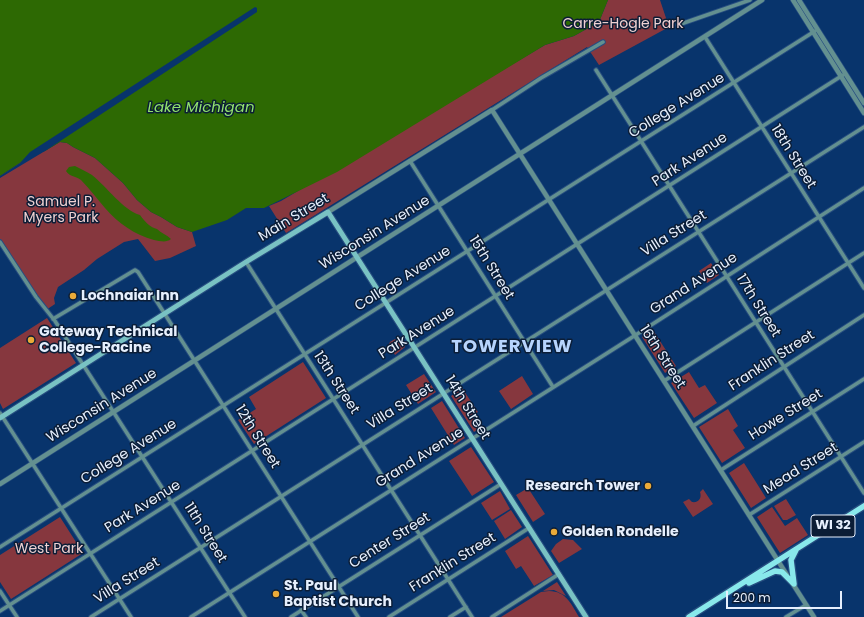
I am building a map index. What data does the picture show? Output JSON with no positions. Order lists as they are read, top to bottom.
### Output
{
  "streets": {
    "main road": ["Main Street", "14th Street", "WI 32"],
    "street": [
      "College Avenue",
      "18th Street",
      "Park Avenue",
      "Wisconsin Avenue",
      "Villa Street",
      "15th Street",
      "Grand Avenue",
      "17th Street",
      "16th Street",
      "Franklin Street",
      "13th Street",
      "Howe Street",
      "12th Street",
      "Mead Street",
      "11th Street",
      "Center Street"
    ]
  },
  "crossings": [
    ["College Avenue", "18th Street"],
    ["College Avenue", "15th Street"],
    ["College Avenue", "17th Street"],
    ["College Avenue", "16th Street"],
    ["College Avenue", "13th Street"],
    ["College Avenue", "14th Street"],
    ["College Avenue", "12th Street"],
    ["College Avenue", "11th Street"],
    ["18th Street", "Park Avenue"],
    ["18th Street", "Wisconsin Avenue"],
    ["18th Street", "Villa Street"],
    ["18th Street", "Grand Avenue"],
    ["Park Avenue", "15th Street"],
    ["Park Avenue", "17th Street"],
    ["Park Avenue", "16th Street"],
    ["Park Avenue", "13th Street"],
    ["Park Avenue", "14th Street"],
    ["Park Avenue", "12th Street"],
    ["Park Avenue", "11th Street"],
    ["Main Street", "15th Street"],
    ["Main Street", "16th Street"],
    ["Main Street", "13th Street"],
    ["Main Street", "14th Street"],
    ["Main Street", "12th Street"],
    ["Main Street", "11th Street"],
    ["Wisconsin Avenue", "15th Street"],
    ["Wisconsin Avenue", "17th Street"],
    ["Wisconsin Avenue", "16th Street"],
    ["Wisconsin Avenue", "13th Street"],
    ["Wisconsin Avenue", "14th Street"],
    ["Wisconsin Avenue", "12th Street"],
    ["Wisconsin Avenue", "11th Street"],
    ["Villa Street", "15th Street"],
    ["Villa Street", "17th Street"],
    ["Villa Street", "16th Street"],
    ["Villa Street", "13th Street"],
    ["Villa Street", "14th Street"],
    ["Villa Street", "12th Street"],
    ["Villa Street", "11th Street"],
    ["15th Street", "Grand Avenue"],
    ["Grand Avenue", "17th Street"],
    ["Grand Avenue", "16th Street"],
    ["Grand Avenue", "13th Street"],
    ["Grand Avenue", "14th Street"],
    ["Grand Avenue", "12th Street"],
    ["Grand Avenue", "11th Street"],
    ["17th Street", "Franklin Street"],
    ["17th Street", "Howe Street"],
    ["17th Street", "Mead Street"],
    ["16th Street", "Franklin Street"],
    ["16th Street", "Howe Street"],
    ["16th Street", "Mead Street"],
    ["16th Street", "WI 32"],
    ["Franklin Street", "13th Street"],
    ["Franklin Street", "14th Street"],
    ["13th Street", "Center Street"],
    ["14th Street", "Center Street"],
    ["12th Street", "11th Street"],
    ["12th Street", "Center Street"]
  ],
  "districts": ["TOWERVIEW"],
  "water": ["Lake Michigan"],
  "parks": ["Carre-Hogle Park", "Samuel P. Myers Park", "West Park"],
  "places": [
    "Lochnaiar Inn",
    "Gateway Technical College-Racine",
    "Research Tower",
    "Golden Rondelle",
    "St. Paul Baptist Church"
  ],
  "scale_bar": "200 m"
}
